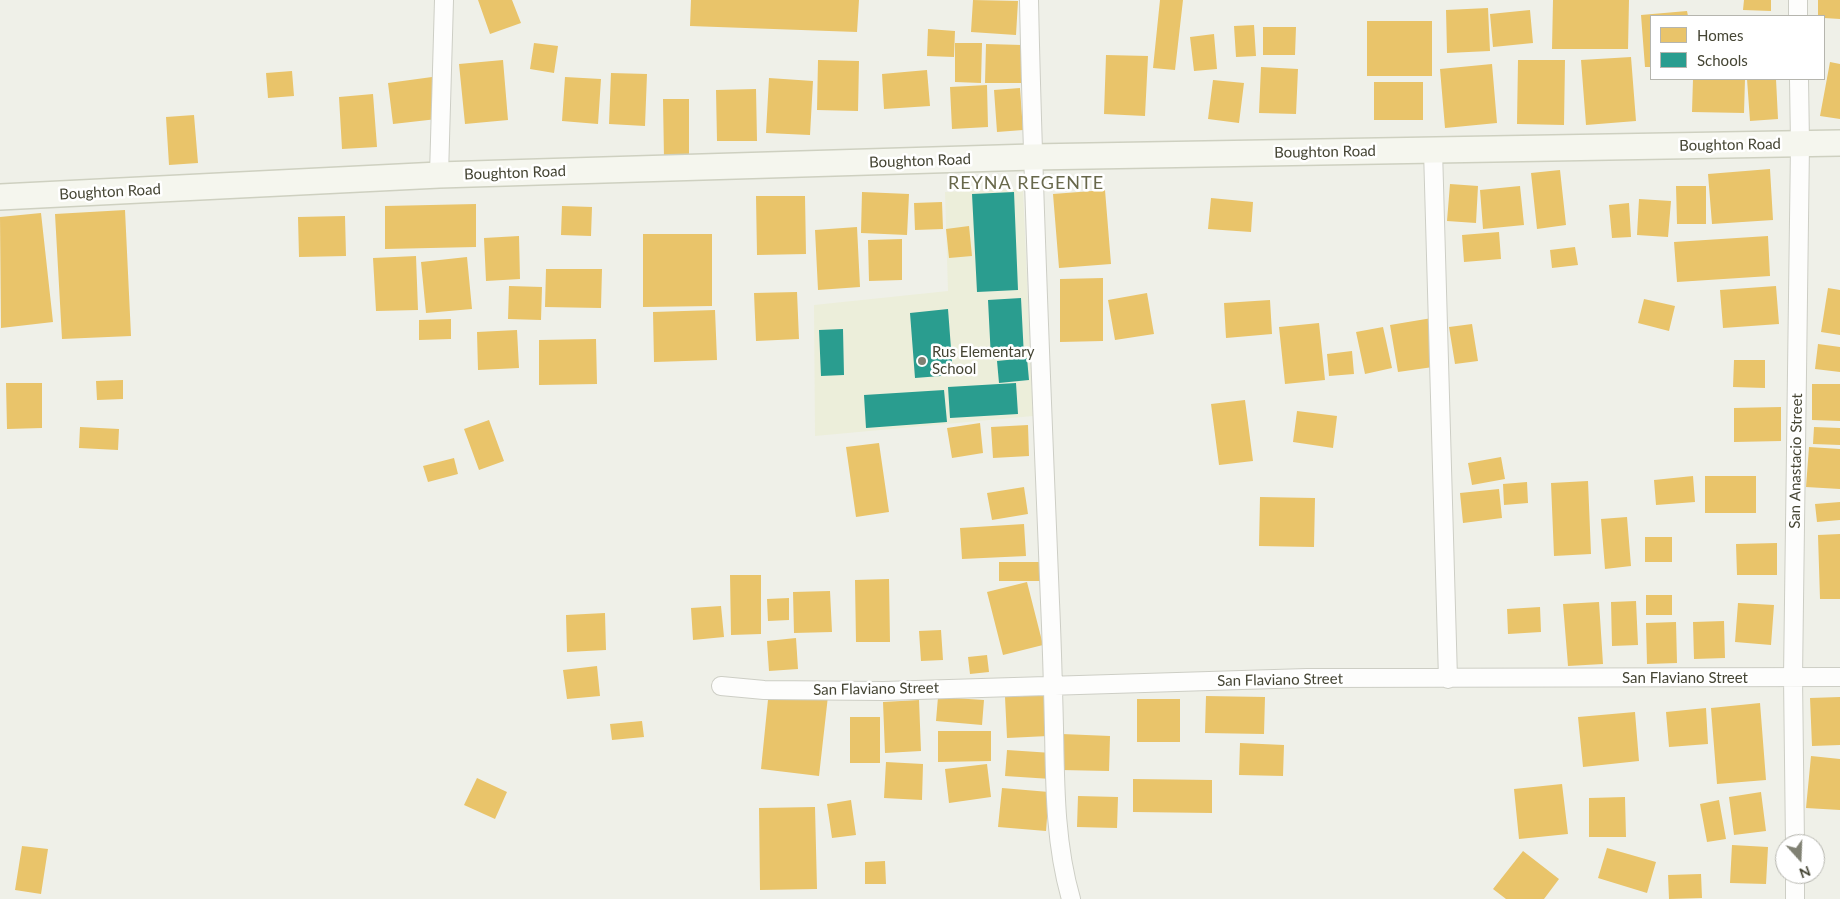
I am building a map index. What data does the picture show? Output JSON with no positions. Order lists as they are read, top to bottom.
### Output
{
  "streets": {
    "main road": ["Boughton Road"],
    "street": ["San Anastacio Street", "San Flaviano Street"]
  },
  "crossings": [
    ["Boughton Road", "San Anastacio Street"],
    ["San Anastacio Street", "San Flaviano Street"]
  ],
  "districts": ["REYNA REGENTE"],
  "places": ["Rus Elementary School"],
  "legend": ["Homes", "Schools"],
  "north": "bottom"
}
